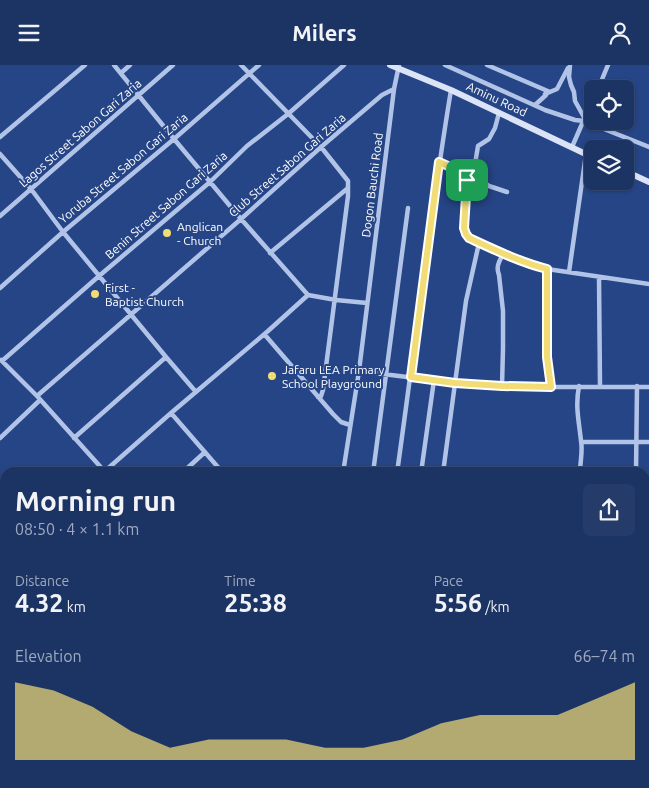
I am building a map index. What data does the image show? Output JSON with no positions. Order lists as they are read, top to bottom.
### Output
{
  "streets": {
    "street": [
      "Aminu Road",
      "Lagos Street Sabon Gari Zaria",
      "Club Street Sabon Gari Zaria",
      "Yoruba Street Sabon Gari Zaria",
      "Dogon Bauchi Road",
      "Benin Street Sabon Gari Zaria"
    ]
  },
  "crossings": [
    ["Aminu Road", "Dogon Bauchi Road"],
    ["Club Street Sabon Gari Zaria", "Dogon Bauchi Road"]
  ],
  "places": ["Anglican - Church", "First - Baptist Church", "Jafaru LEA Primary School Playground"],
  "page": {
    "header": "Milers",
    "heading": ["Morning run", "08:50 · 4 × 1.1 km"],
    "stats": [
      ["Distance", "4.32 km"],
      ["Time", "25:38"],
      ["Pace", "5:56 /km"]
    ],
    "chart": ["Elevation", "66–74 m"]
  }
}
